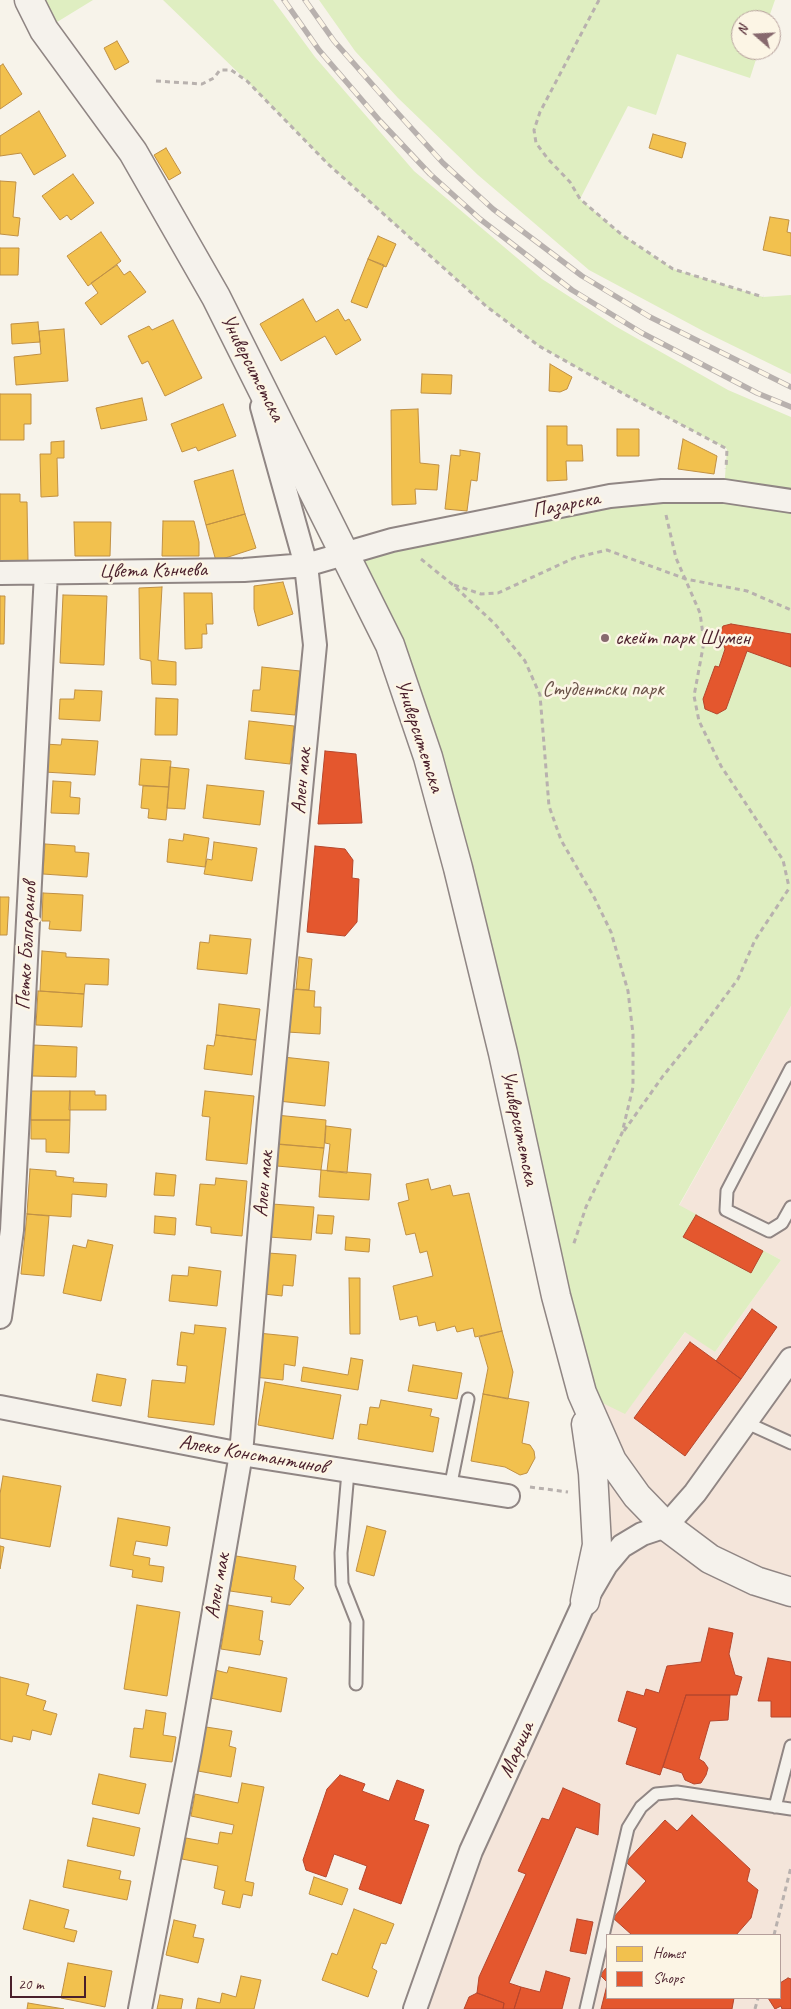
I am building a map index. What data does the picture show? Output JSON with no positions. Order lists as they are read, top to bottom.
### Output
{
  "streets": {
    "street": [
      "Университетска",
      "Пазарска",
      "Цвета Кънчева",
      "Ален мак",
      "Петко Българанов",
      "Алеко Константинов",
      "Марица"
    ]
  },
  "crossings": [
    ["Университетска", "Пазарска"],
    ["Университетска", "Цвета Кънчева"],
    ["Университетска", "Ален мак"],
    ["Университетска", "Марица"],
    ["Пазарска", "Цвета Кънчева"],
    ["Цвета Кънчева", "Ален мак"],
    ["Цвета Кънчева", "Петко Българанов"],
    ["Ален мак", "Алеко Константинов"]
  ],
  "parks": ["Студентски парк"],
  "places": ["скейт парк Шумен"],
  "legend": ["Homes", "Shops"],
  "scale_bar": "20 m",
  "north": "left"
}
